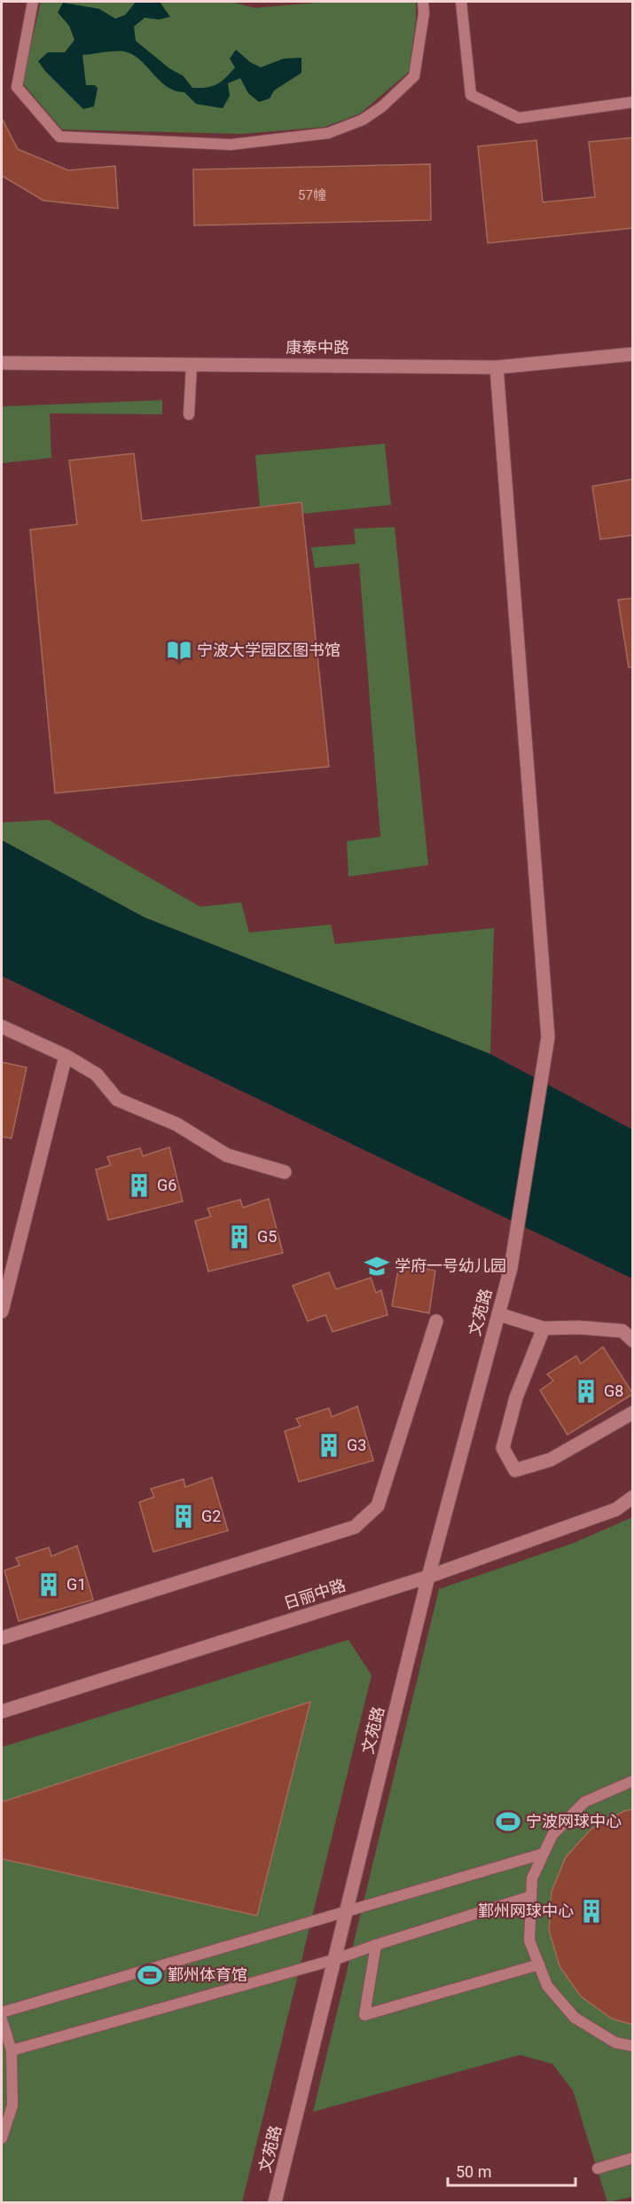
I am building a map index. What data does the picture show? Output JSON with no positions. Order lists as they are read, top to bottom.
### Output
{
  "streets": {
    "street": ["康泰中路", "文苑路", "日丽中路"]
  },
  "crossings": [
    ["康泰中路", "文苑路"],
    ["文苑路", "日丽中路"]
  ],
  "places": {
    "library": ["宁波大学园区图书馆"],
    "building": [
      "G6",
      "G5",
      "G8",
      "G3",
      "G2",
      "G1",
      "鄞州网球中心"
    ],
    "school or university": ["学府一号幼儿园"],
    "sports": ["宁波网球中心", "鄞州体育馆"]
  },
  "house_numbers": ["57幢"],
  "scale_bar": "50 m"
}
